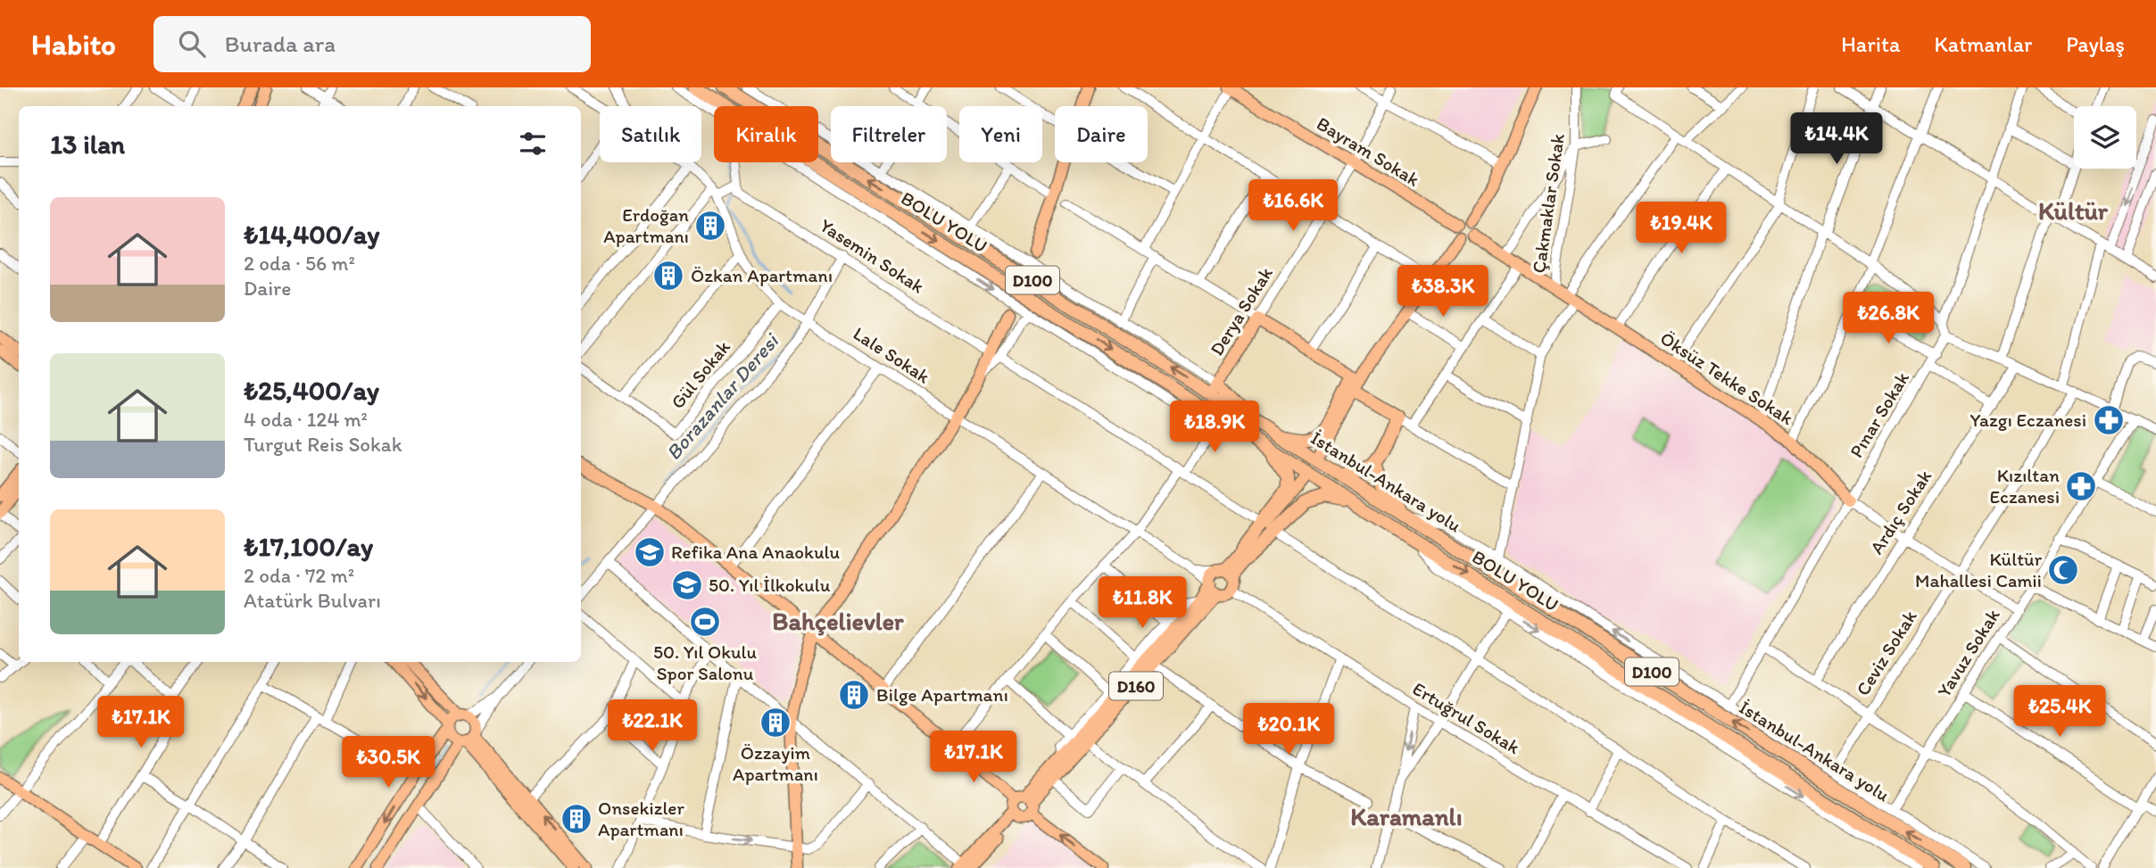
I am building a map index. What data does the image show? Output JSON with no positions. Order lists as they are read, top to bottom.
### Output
{
  "streets": {
    "highway": ["BOLU YOLU", "D100", "İstanbul-Ankara yolu"],
    "main road": [
      "Bayram Sokak",
      "Derya Sokak",
      "Öksüz Tekke Sokak",
      "D160"
    ],
    "street": [
      "Çakmaklar Sokak",
      "Yasemin Sokak",
      "Lale Sokak",
      "Gül Sokak",
      "Pınar Sokak",
      "Ardıç Sokak",
      "Ceviz Sokak",
      "Yavuz Sokak",
      "Ertuğrul Sokak"
    ]
  },
  "crossings": [
    ["Bayram Sokak", "Derya Sokak"],
    ["Derya Sokak", "İstanbul-Ankara yolu"],
    ["Lale Sokak", "Gül Sokak"],
    ["Lale Sokak", "D160"],
    ["Lale Sokak", "Ertuğrul Sokak"],
    ["Öksüz Tekke Sokak", "Pınar Sokak"],
    ["D160", "Ertuğrul Sokak"]
  ],
  "one_way": ["BOLU YOLU", "İstanbul-Ankara yolu"],
  "districts": ["Kültür", "Bahçelievler", "Karamanlı"],
  "water": ["Borazanlar Deresi"],
  "places": {
    "building": [
      "Erdoğan Apartmanı",
      "Özkan Apartmanı",
      "Bilge Apartmanı",
      "Özzayim Apartmanı",
      "Onsekizler Apartmanı"
    ],
    "pharmacy": ["Yazgı Eczanesi", "Kızıltan Eczanesi"],
    "school or university": ["Refika Ana Anaokulu", "50. Yıl İlkokulu"],
    "mosque": ["Kültür Mahallesi Camii"],
    "sports": ["50. Yıl Okulu Spor Salonu"]
  },
  "page": {
    "header": "Habito",
    "search": "Burada ara",
    "nav": ["Harita", "Katmanlar", "Paylaş"],
    "chip": [
      "Satılık",
      "Kiralık",
      "Filtreler",
      "Yeni",
      "Daire"
    ],
    "heading": "13 ilan",
    "price": [
      "₺14.4K",
      "₺16.6K",
      "₺19.4K",
      "₺38.3K",
      "₺26.8K",
      "₺18.9K",
      "₺11.8K",
      "₺25.4K",
      "₺17.1K",
      "₺22.1K",
      "₺20.1K",
      "₺17.1K",
      "₺30.5K"
    ],
    "list": [
      {
        "name": "₺14,400/ay",
        "note": "2 oda · 56 m² · Daire"
      },
      {
        "name": "₺25,400/ay",
        "note": "4 oda · 124 m² · Turgut Reis Sokak"
      },
      {
        "name": "₺17,100/ay",
        "note": "2 oda · 72 m² · Atatürk Bulvarı"
      }
    ]
  }
}
